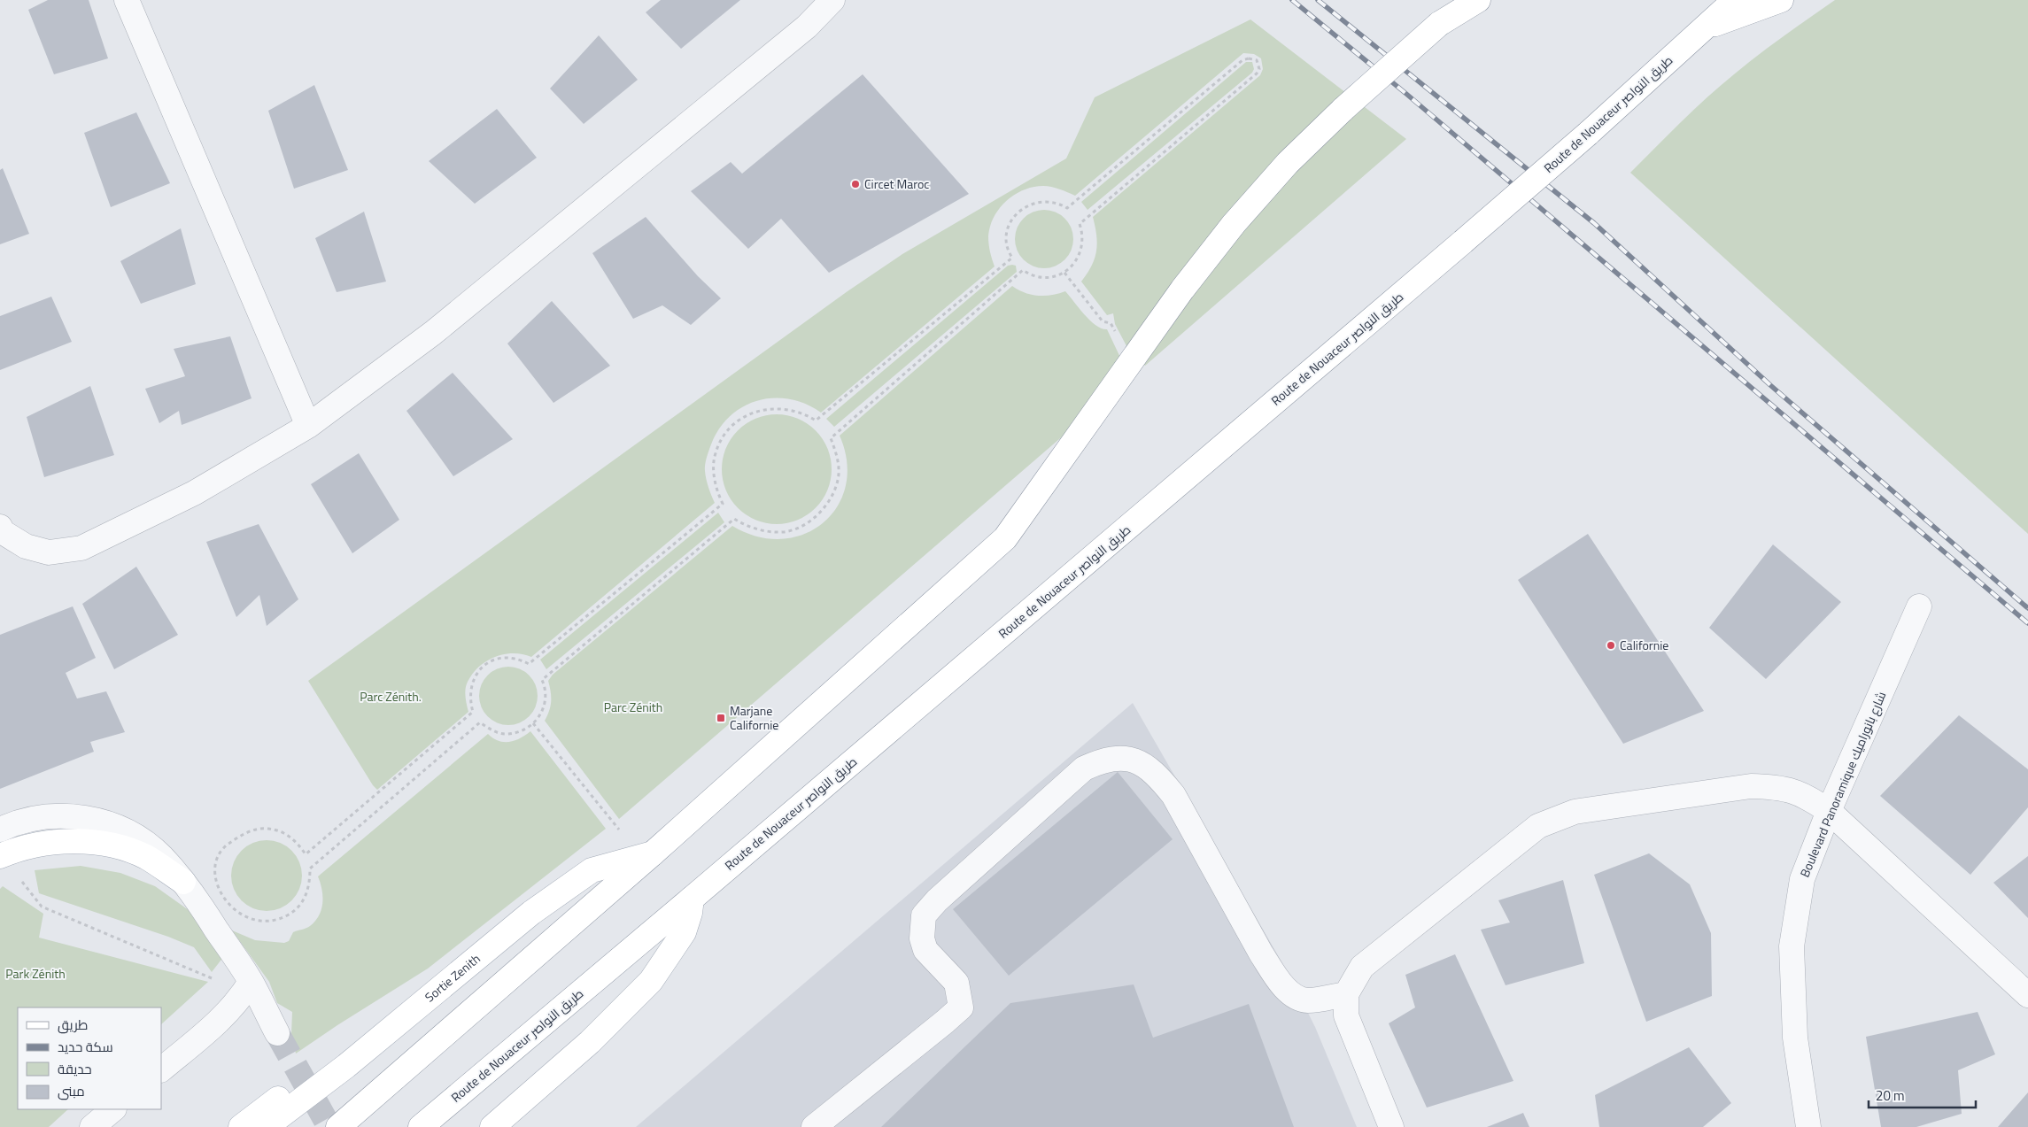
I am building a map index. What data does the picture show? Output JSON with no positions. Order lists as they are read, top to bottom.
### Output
{
  "streets": {
    "main road": ["Route de Nouaceur طريق النواصر", "Sortie Zenith"],
    "street": ["Boulevard Panoramique شارع بانوراميك"]
  },
  "parks": ["Parc Zénith.", "Parc Zénith", "Park Zénith"],
  "places": {
    "other": ["Circet Maroc", "Californie"],
    "transit": ["Marjane Californie"]
  },
  "legend": [
    "طريق",
    "سكة حديد",
    "حديقة",
    "مبنى"
  ],
  "scale_bar": "20 m"
}
